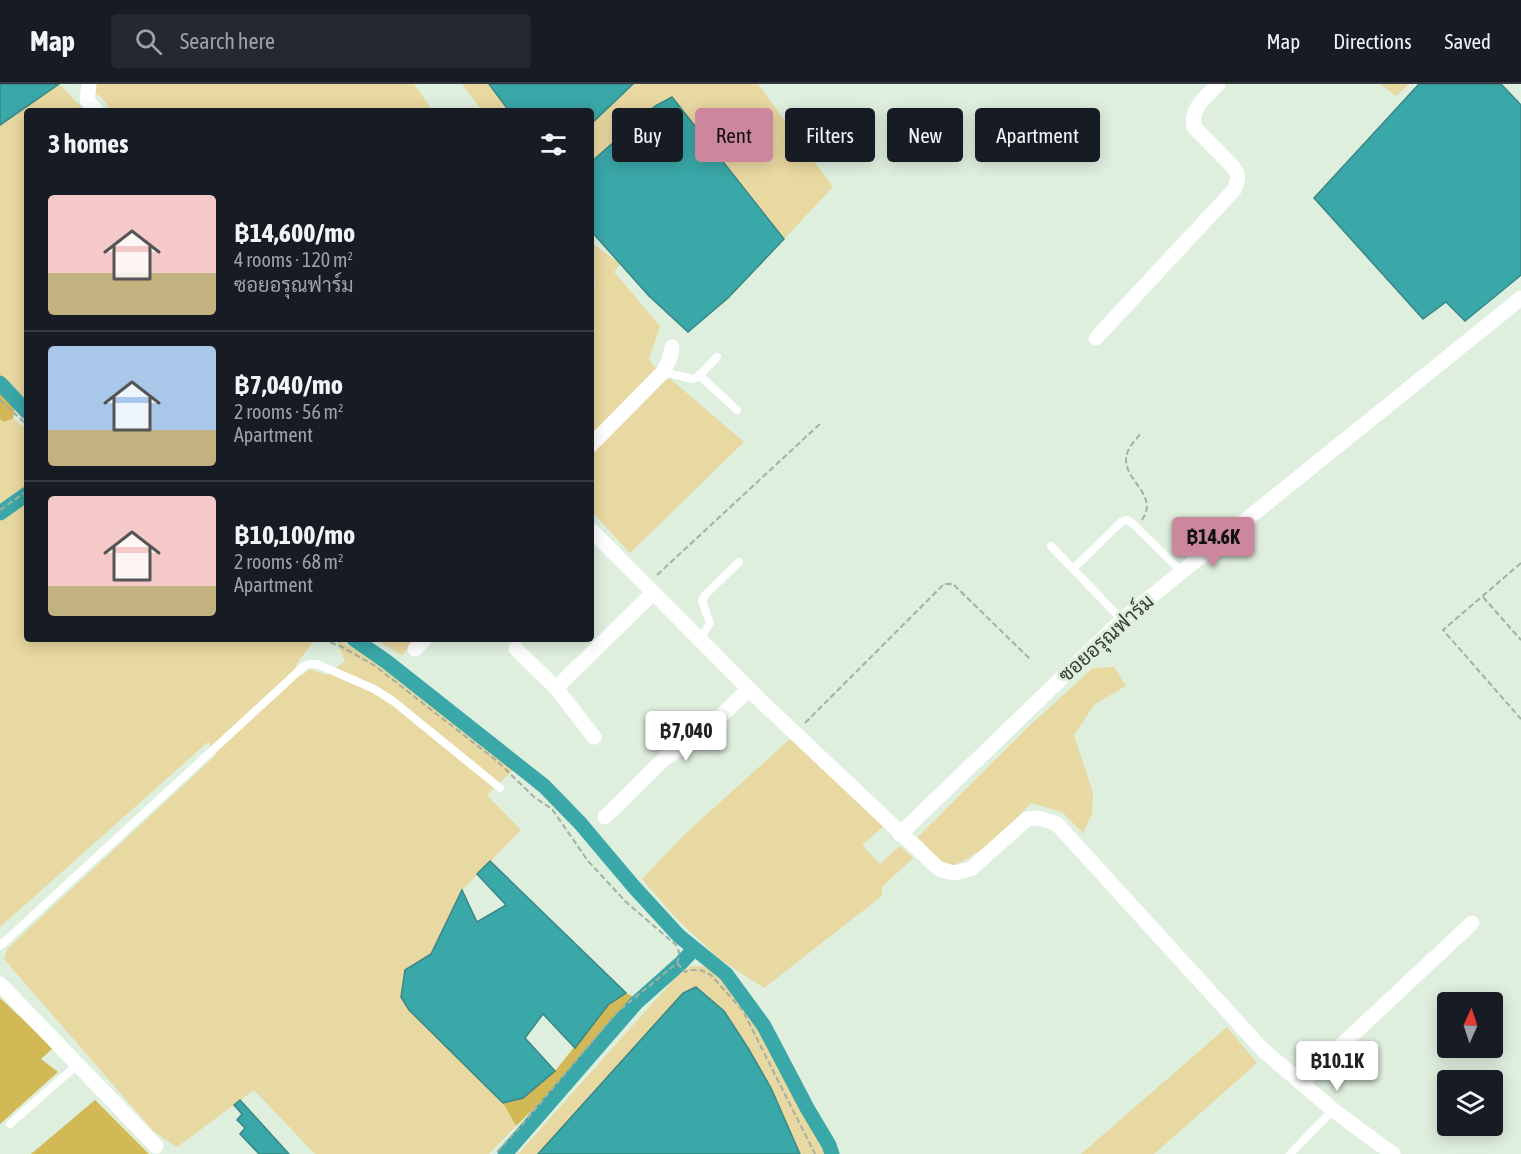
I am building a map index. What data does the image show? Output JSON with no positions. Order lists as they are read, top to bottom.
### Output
{
  "streets": {
    "street": ["ซอยอรุณฟาร์ม"]
  },
  "north": "top",
  "page": {
    "header": "Map",
    "search": "Search here",
    "nav": ["Map", "Directions", "Saved"],
    "chip": [
      "Buy",
      "Rent",
      "Filters",
      "New",
      "Apartment"
    ],
    "heading": "3 homes",
    "list": [
      {
        "name": "฿14,600/mo",
        "note": "4 rooms · 120 m² · ซอยอรุณฟาร์ม"
      },
      {
        "name": "฿7,040/mo",
        "note": "2 rooms · 56 m² · Apartment"
      },
      {
        "name": "฿10,100/mo",
        "note": "2 rooms · 68 m² · Apartment"
      }
    ],
    "price": ["฿14.6K", "฿7,040", "฿10.1K"]
  }
}
